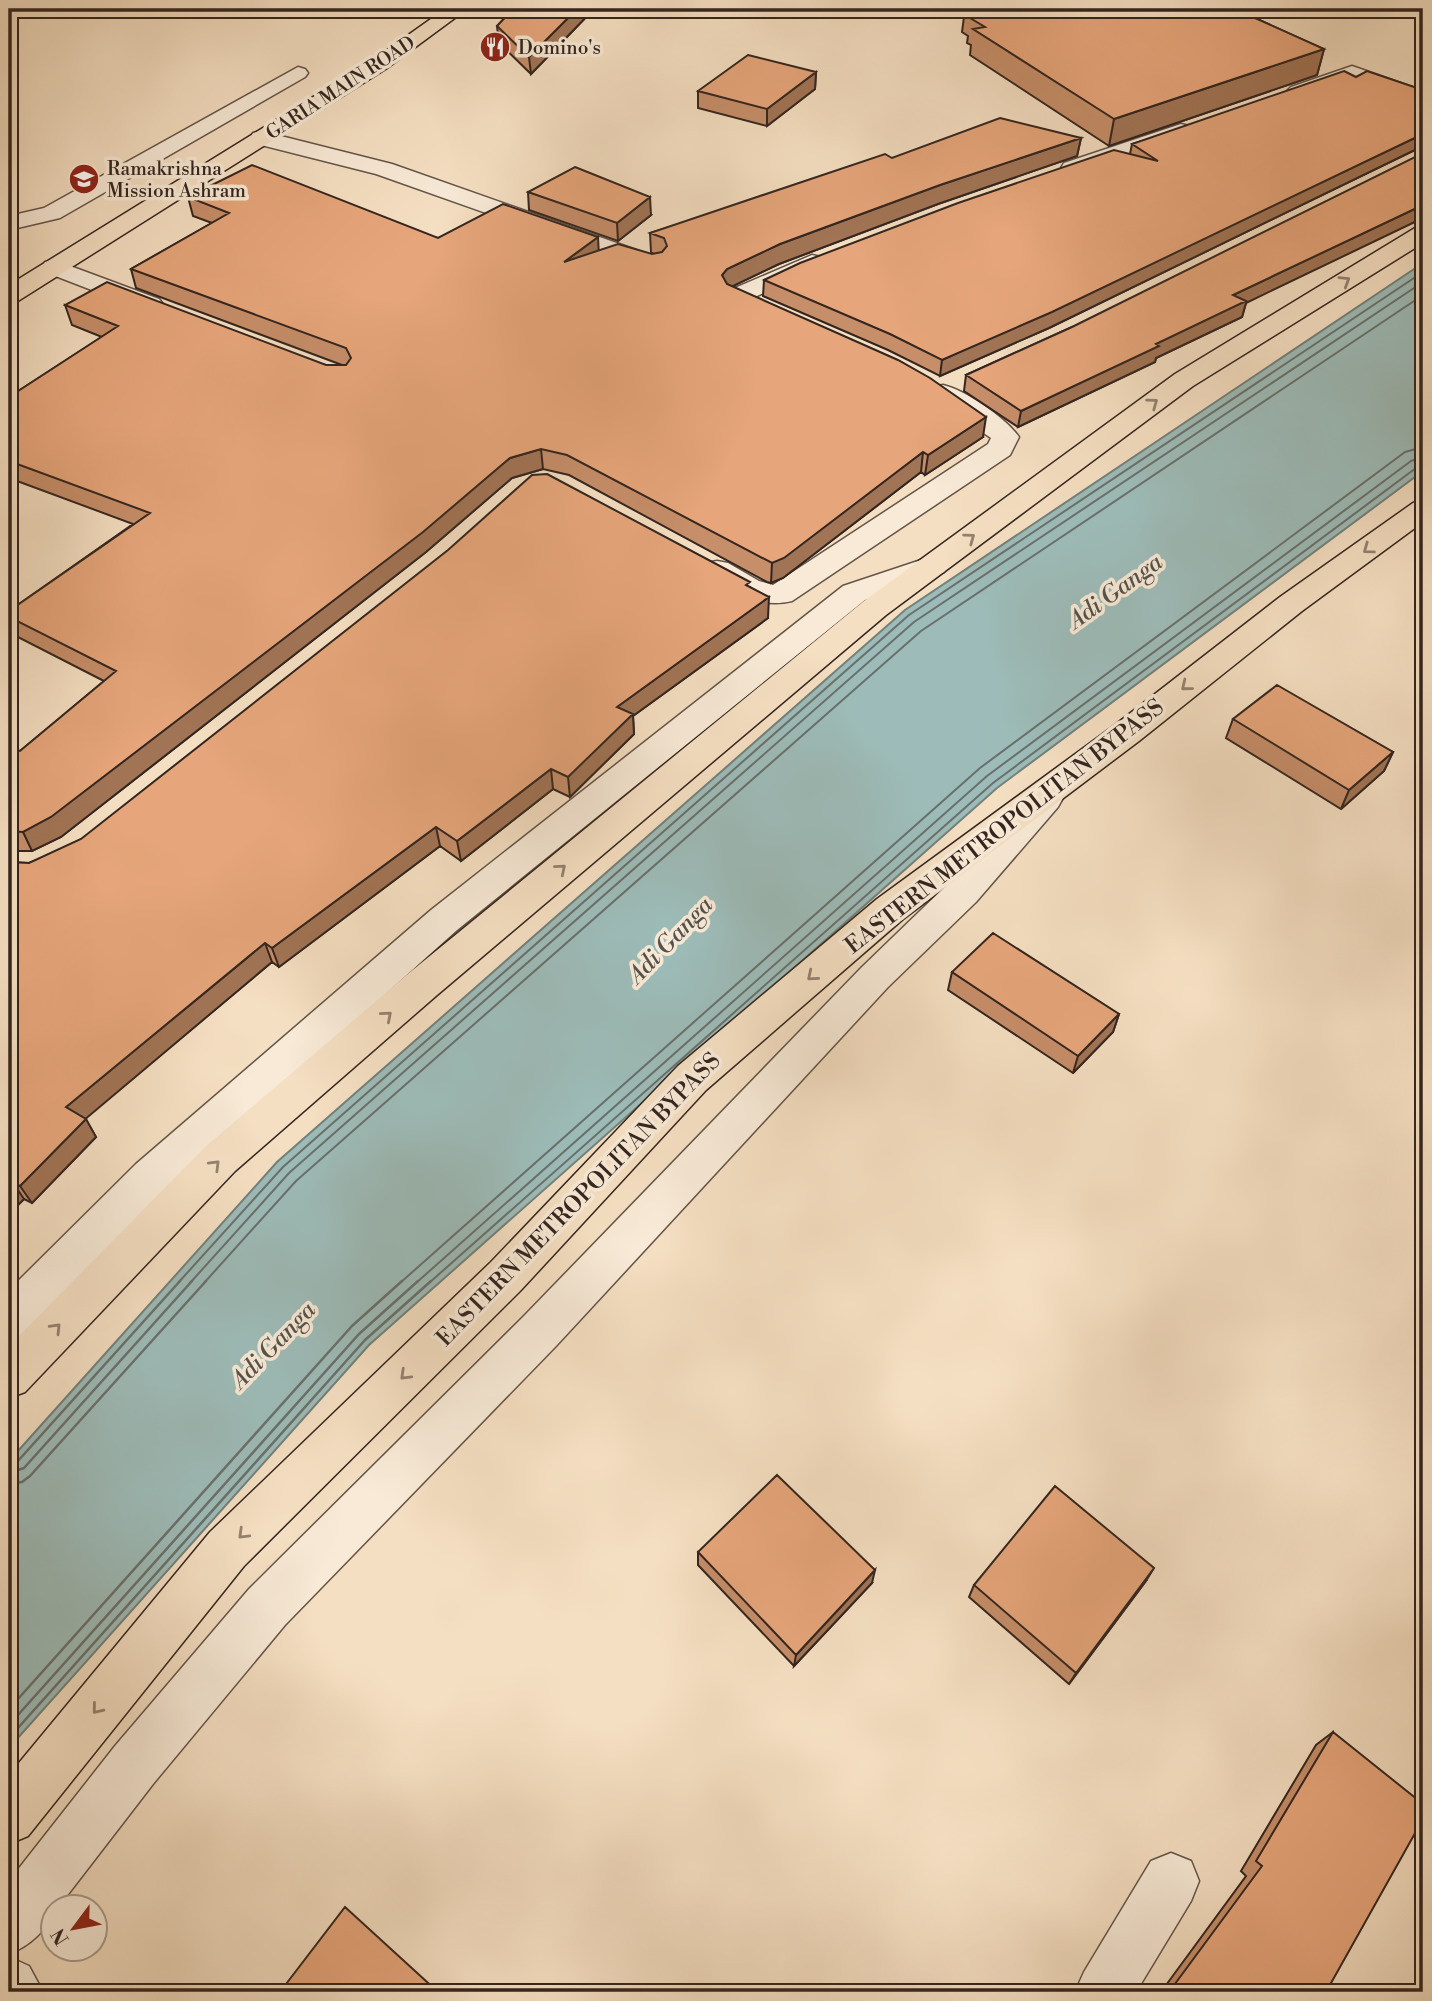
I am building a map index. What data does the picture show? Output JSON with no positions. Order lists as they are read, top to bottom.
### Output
{
  "streets": {
    "main road": ["GARIA MAIN ROAD", "EASTERN METROPOLITAN BYPASS"]
  },
  "water": ["Adi Ganga"],
  "places": {
    "restaurant": ["Domino's"],
    "school or university": ["Ramakrishna Mission Ashram"]
  },
  "north": "bottom left"
}
